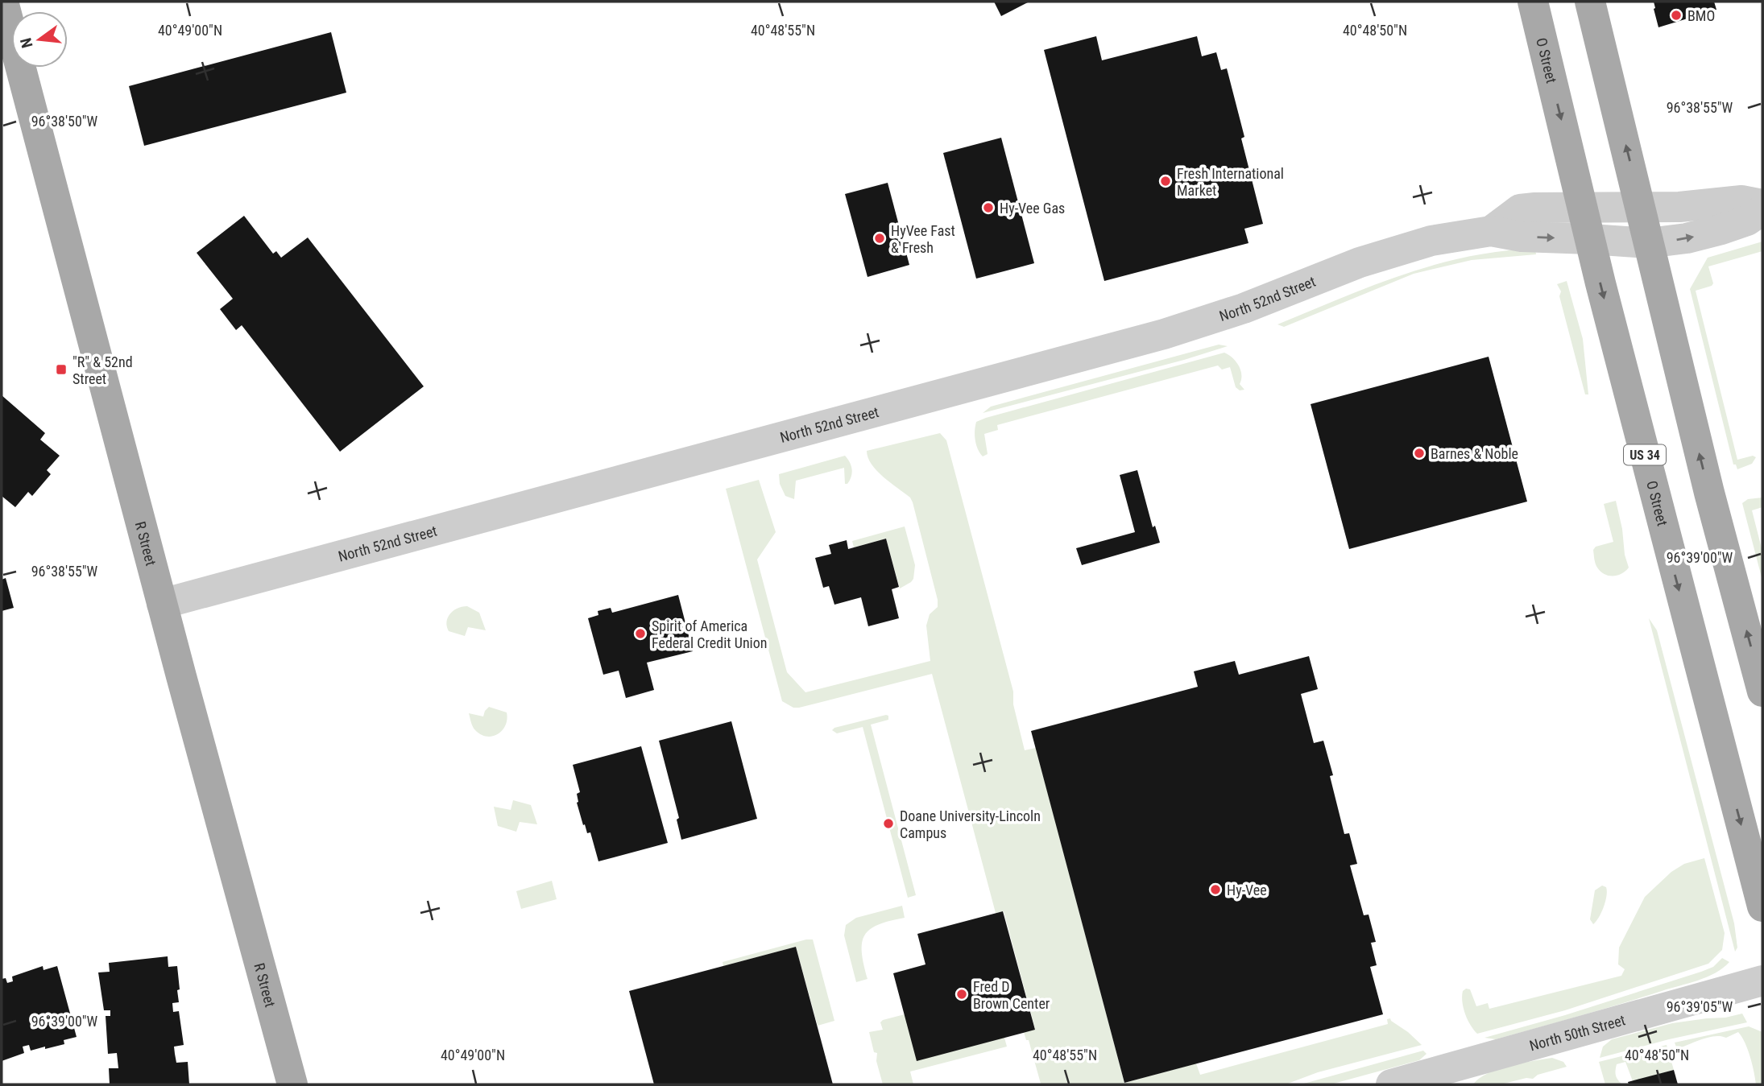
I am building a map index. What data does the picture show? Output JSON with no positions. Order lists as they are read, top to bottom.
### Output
{
  "streets": {
    "main road": ["O Street", "US 34", "R Street"],
    "street": ["North 52nd Street", "North 50th Street"]
  },
  "crossings": [
    ["O Street", "North 52nd Street"],
    ["North 52nd Street", "R Street"]
  ],
  "places": {
    "other": [
      "BMO",
      "Fresh International Market",
      "Hy-Vee Gas",
      "HyVee Fast & Fresh",
      "Barnes & Noble",
      "Spirit of America Federal Credit Union",
      "Doane University-Lincoln Campus",
      "Hy-Vee",
      "Fred D Brown Center"
    ],
    "transit": ["\"R\" & 52nd Street"]
  },
  "north": "left",
  "coordinates": [
    "40°48'50\"N",
    "40°49'00\"N",
    "40°48'55\"N",
    "96°38'55\"W",
    "96°38'50\"W",
    "96°39'00\"W",
    "96°39'05\"W"
  ]
}
